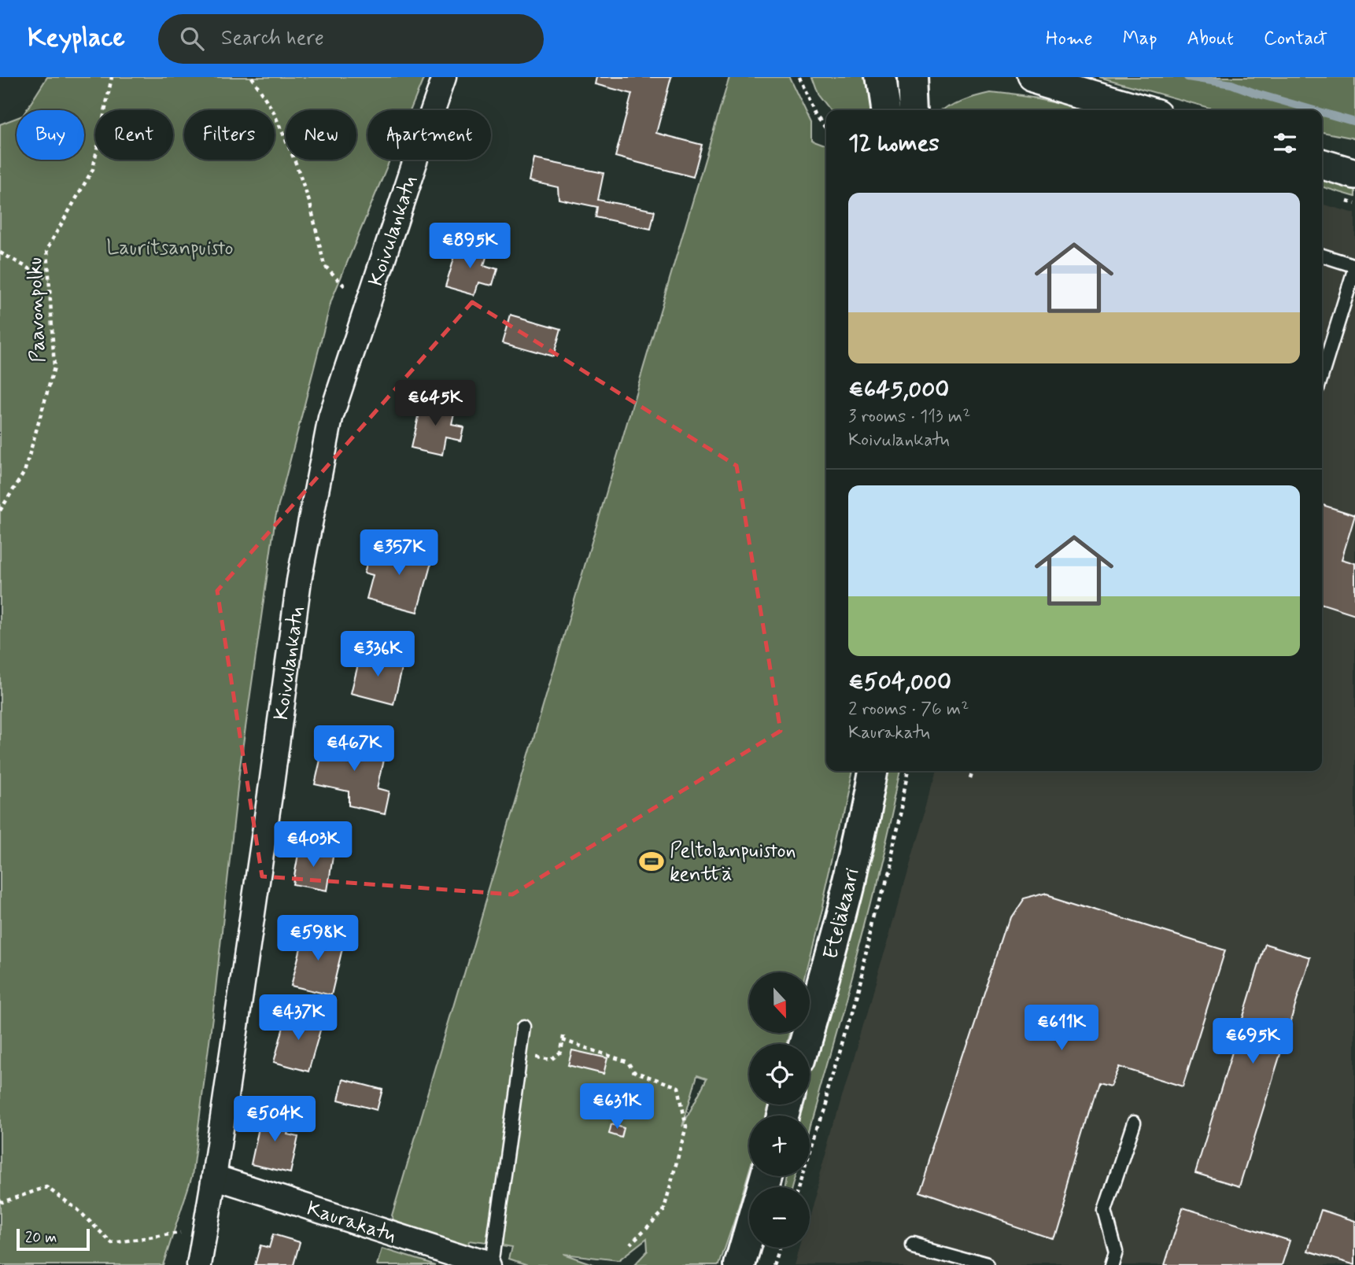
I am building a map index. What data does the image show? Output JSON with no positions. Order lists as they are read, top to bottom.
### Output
{
  "streets": {
    "main road": ["Eteläkaari"],
    "street": ["Koivulankatu", "Kaurakatu"],
    "path": ["Paavonpolku"]
  },
  "crossings": [
    ["Koivulankatu", "Kaurakatu"]
  ],
  "parks": ["Lauritsanpuisto"],
  "places": {
    "sports": ["Peltolanpuiston kenttä"]
  },
  "scale_bar": "20 m",
  "north": "bottom",
  "page": {
    "header": "Keyplace",
    "search": "Search here",
    "nav": [
      "Home",
      "Map",
      "About",
      "Contact"
    ],
    "chip": [
      "Buy",
      "Rent",
      "Filters",
      "New",
      "Apartment"
    ],
    "heading": "12 homes",
    "list": [
      {
        "name": "€645,000",
        "note": "3 rooms · 113 m² · Koivulankatu"
      },
      {
        "name": "€504,000",
        "note": "2 rooms · 76 m² · Kaurakatu"
      }
    ],
    "price": [
      "€895K",
      "€645K",
      "€357K",
      "€336K",
      "€467K",
      "€403K",
      "€598K",
      "€437K",
      "€611K",
      "€695K",
      "€631K",
      "€504K"
    ],
    "map_buttons": ["+", "−"],
    "scale": "20 m"
  }
}
